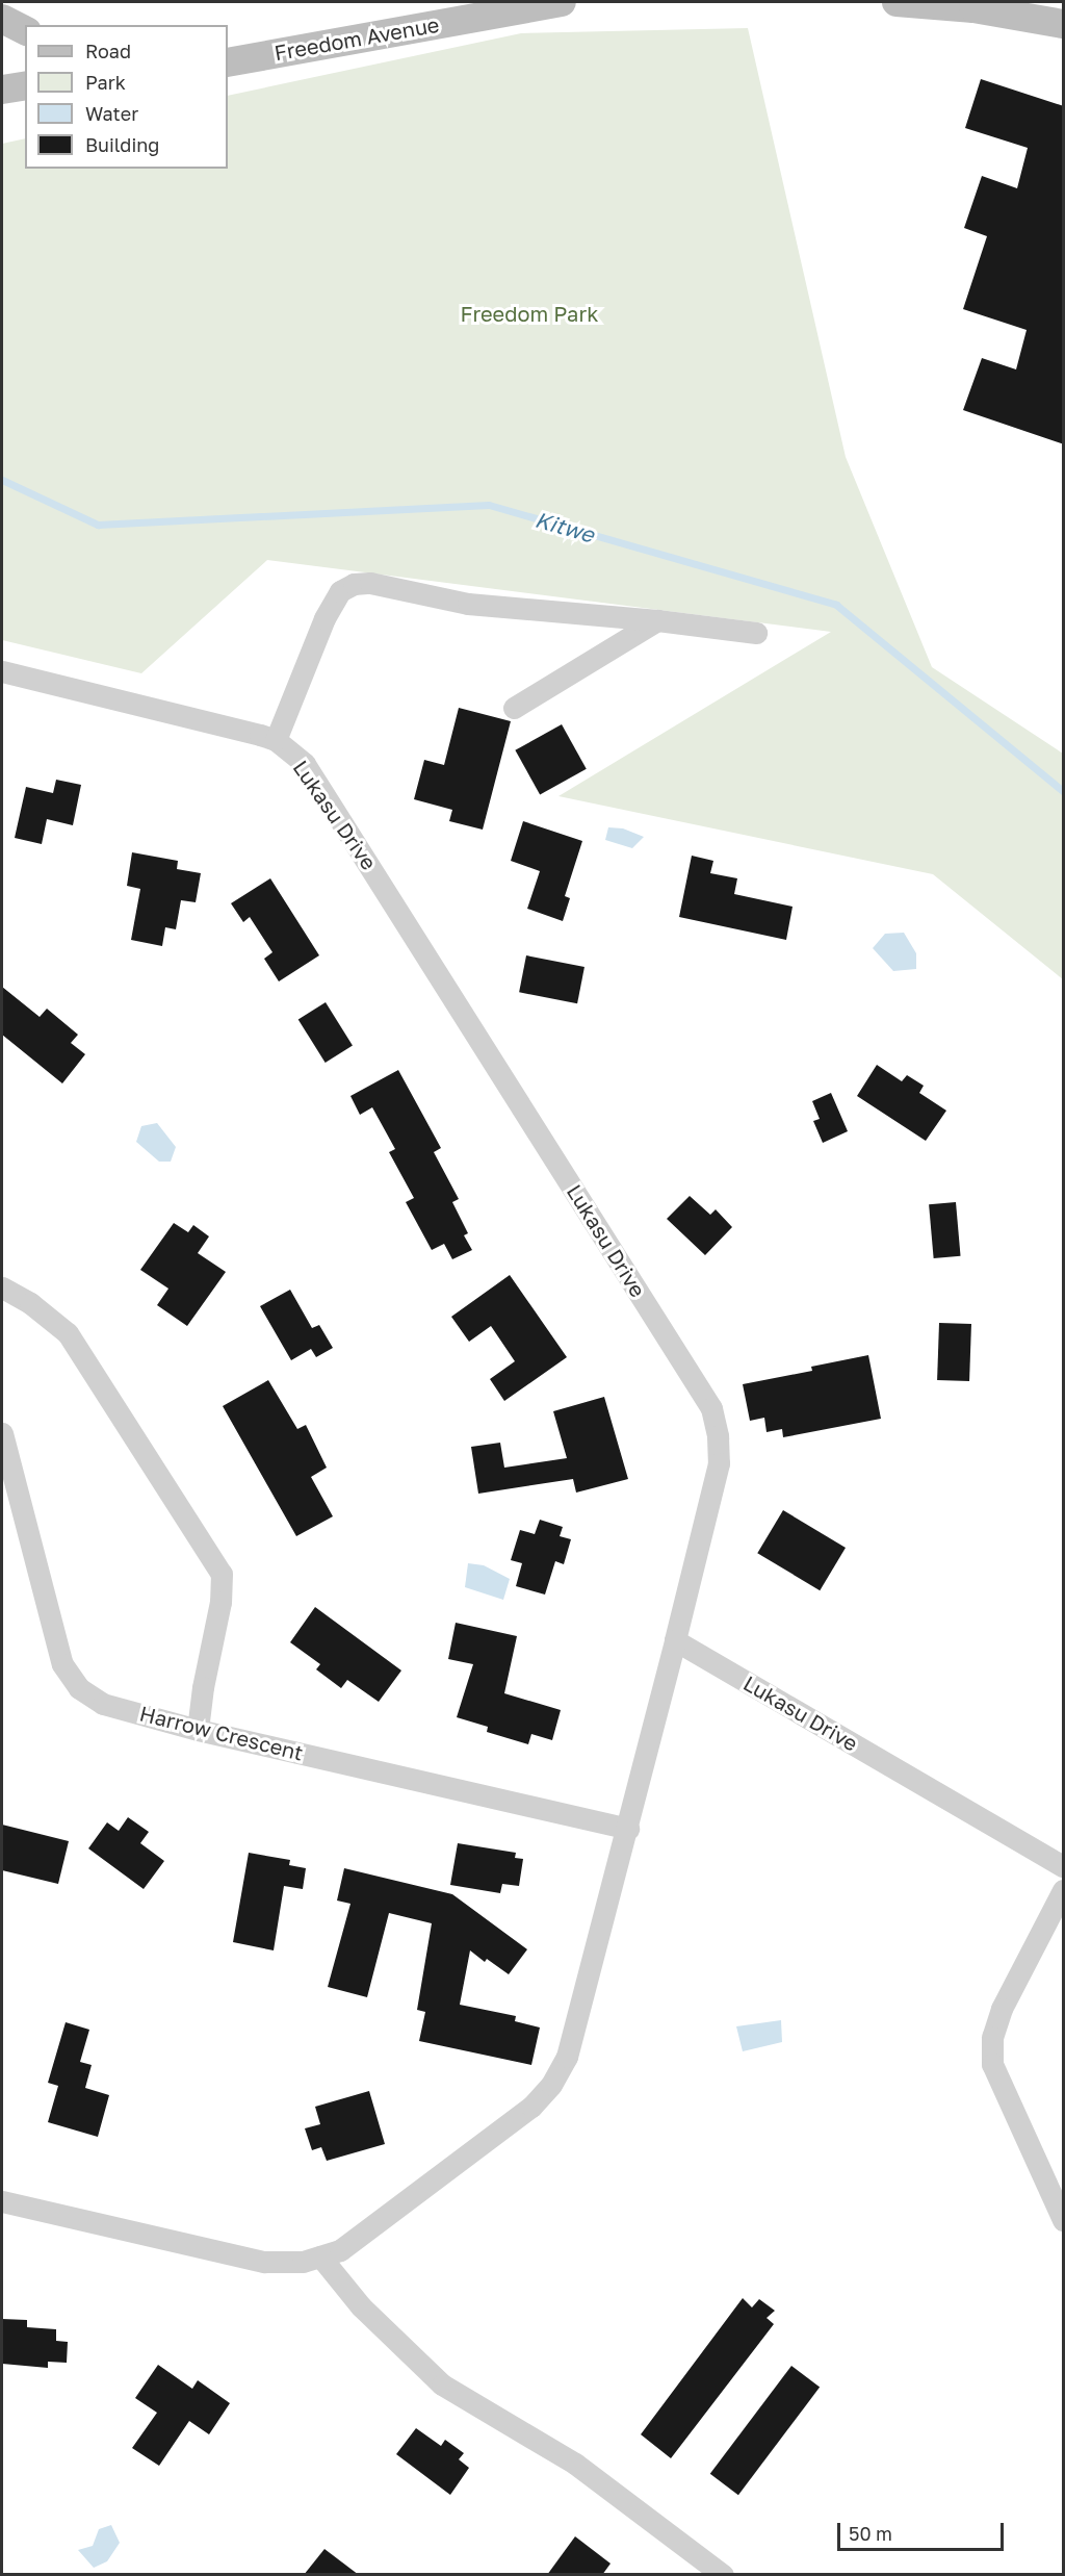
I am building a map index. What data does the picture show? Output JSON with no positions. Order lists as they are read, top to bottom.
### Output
{
  "streets": {
    "main road": ["Freedom Avenue"],
    "street": ["Lukasu Drive", "Harrow Crescent"]
  },
  "water": ["Kitwe"],
  "parks": ["Freedom Park"],
  "legend": [
    "Road",
    "Park",
    "Water",
    "Building"
  ],
  "scale_bar": "50 m"
}
